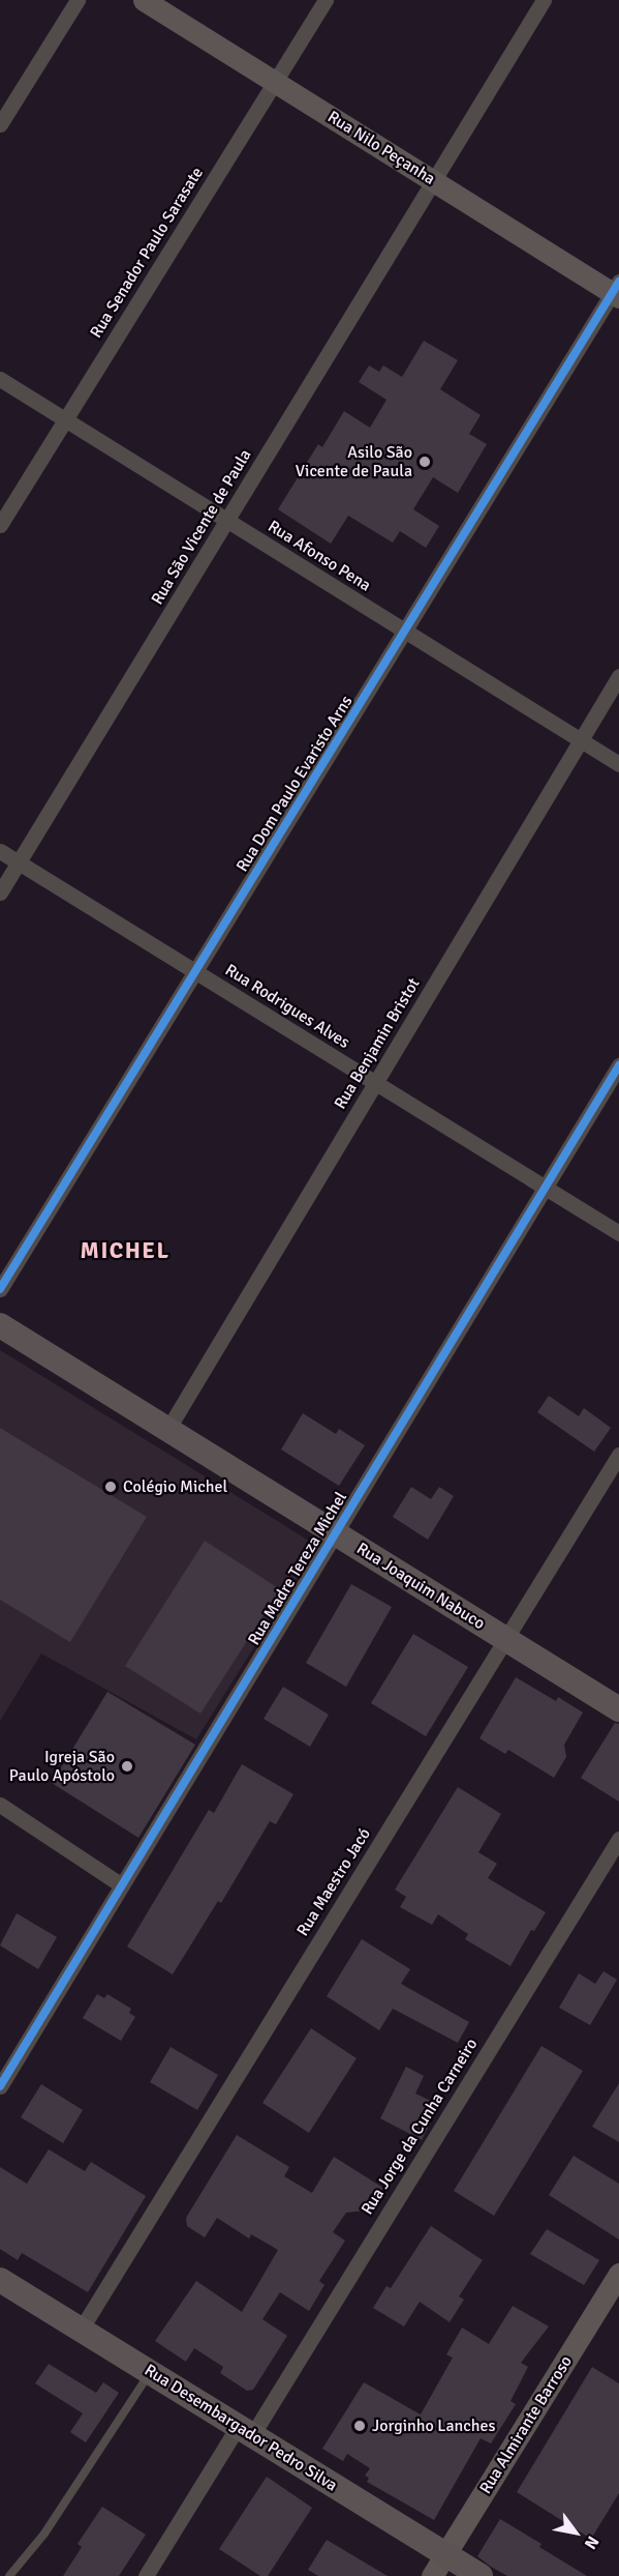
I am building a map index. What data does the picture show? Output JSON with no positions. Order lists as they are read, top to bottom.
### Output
{
  "streets": {
    "main road": ["Rua Joaquim Nabuco", "Rua Desembargador Pedro Silva"],
    "street": [
      "Rua Nilo Peçanha",
      "Rua Senador Paulo Sarasate",
      "Rua São Vicente de Paula",
      "Rua Afonso Pena",
      "Rua Dom Paulo Evaristo Arns",
      "Rua Rodrigues Alves",
      "Rua Benjamin Bristot",
      "Rua Madre Tereza Michel",
      "Rua Maestro Jacó",
      "Rua Jorge da Cunha Carneiro",
      "Rua Almirante Barroso"
    ]
  },
  "crossings": [
    ["Rua Nilo Peçanha", "Rua Senador Paulo Sarasate"],
    ["Rua Nilo Peçanha", "Rua São Vicente de Paula"],
    ["Rua Nilo Peçanha", "Rua Dom Paulo Evaristo Arns"],
    ["Rua Senador Paulo Sarasate", "Rua Afonso Pena"],
    ["Rua São Vicente de Paula", "Rua Afonso Pena"],
    ["Rua São Vicente de Paula", "Rua Rodrigues Alves"],
    ["Rua Afonso Pena", "Rua Dom Paulo Evaristo Arns"],
    ["Rua Afonso Pena", "Rua Benjamin Bristot"],
    ["Rua Dom Paulo Evaristo Arns", "Rua Rodrigues Alves"],
    ["Rua Rodrigues Alves", "Rua Benjamin Bristot"],
    ["Rua Rodrigues Alves", "Rua Madre Tereza Michel"],
    ["Rua Benjamin Bristot", "Rua Joaquim Nabuco"],
    ["Rua Madre Tereza Michel", "Rua Joaquim Nabuco"],
    ["Rua Joaquim Nabuco", "Rua Maestro Jacó"],
    ["Rua Maestro Jacó", "Rua Desembargador Pedro Silva"],
    ["Rua Jorge da Cunha Carneiro", "Rua Desembargador Pedro Silva"],
    ["Rua Almirante Barroso", "Rua Desembargador Pedro Silva"]
  ],
  "districts": ["MICHEL"],
  "places": [
    "Asilo São Vicente de Paula",
    "Colégio Michel",
    "Igreja São Paulo Apóstolo",
    "Jorginho Lanches"
  ],
  "north": "bottom right"
}
